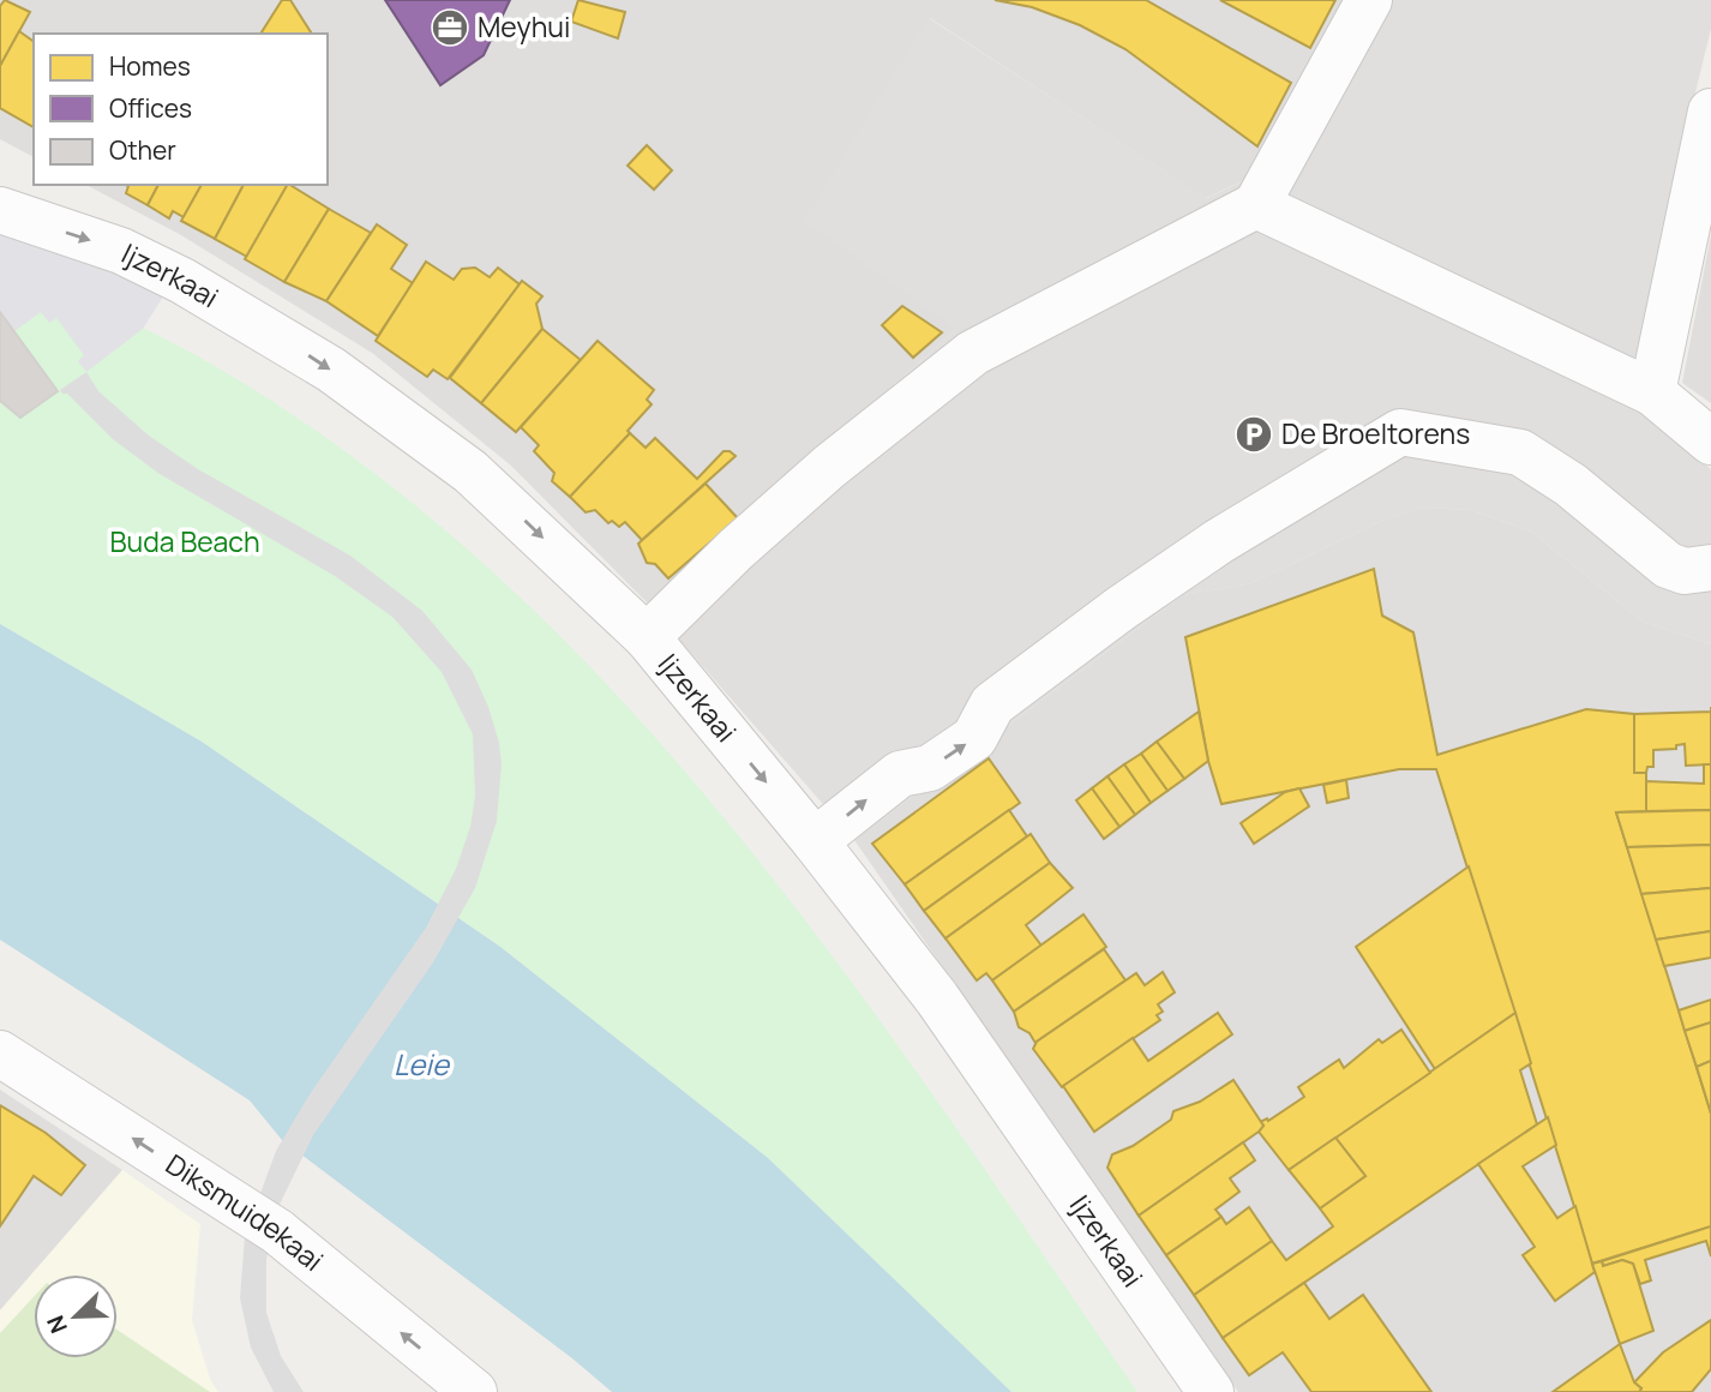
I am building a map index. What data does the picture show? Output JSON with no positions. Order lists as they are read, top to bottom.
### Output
{
  "streets": {
    "street": ["Ijzerkaai", "Diksmuidekaai"]
  },
  "one_way": ["Ijzerkaai", "Diksmuidekaai"],
  "water": ["Leie"],
  "parks": ["Buda Beach"],
  "places": {
    "office": ["Meyhui"],
    "parking": ["De Broeltorens"]
  },
  "legend": ["Homes", "Offices", "Other"],
  "north": "bottom left"
}
